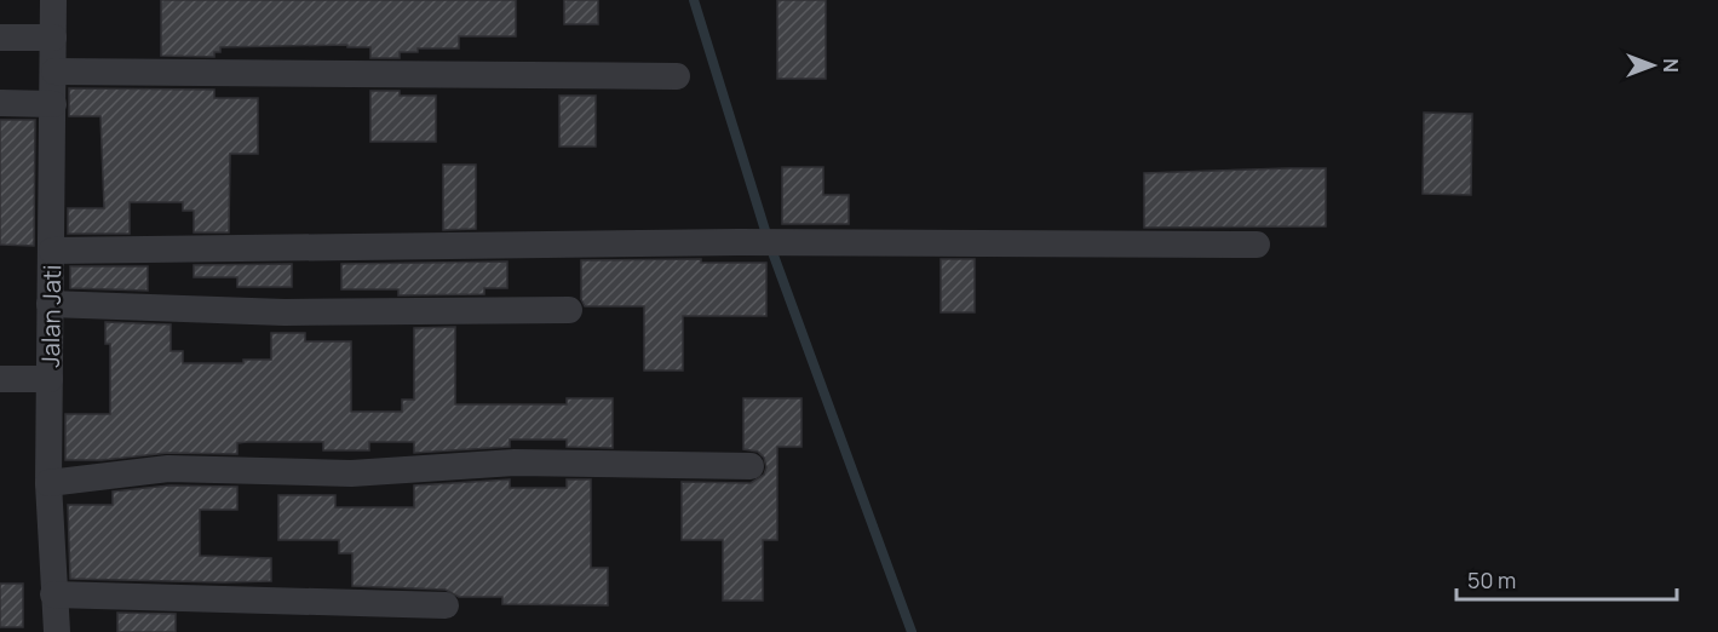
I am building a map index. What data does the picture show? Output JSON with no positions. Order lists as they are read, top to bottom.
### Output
{
  "streets": {
    "street": ["Jalan Jati"]
  },
  "scale_bar": "50 m",
  "north": "right"
}
